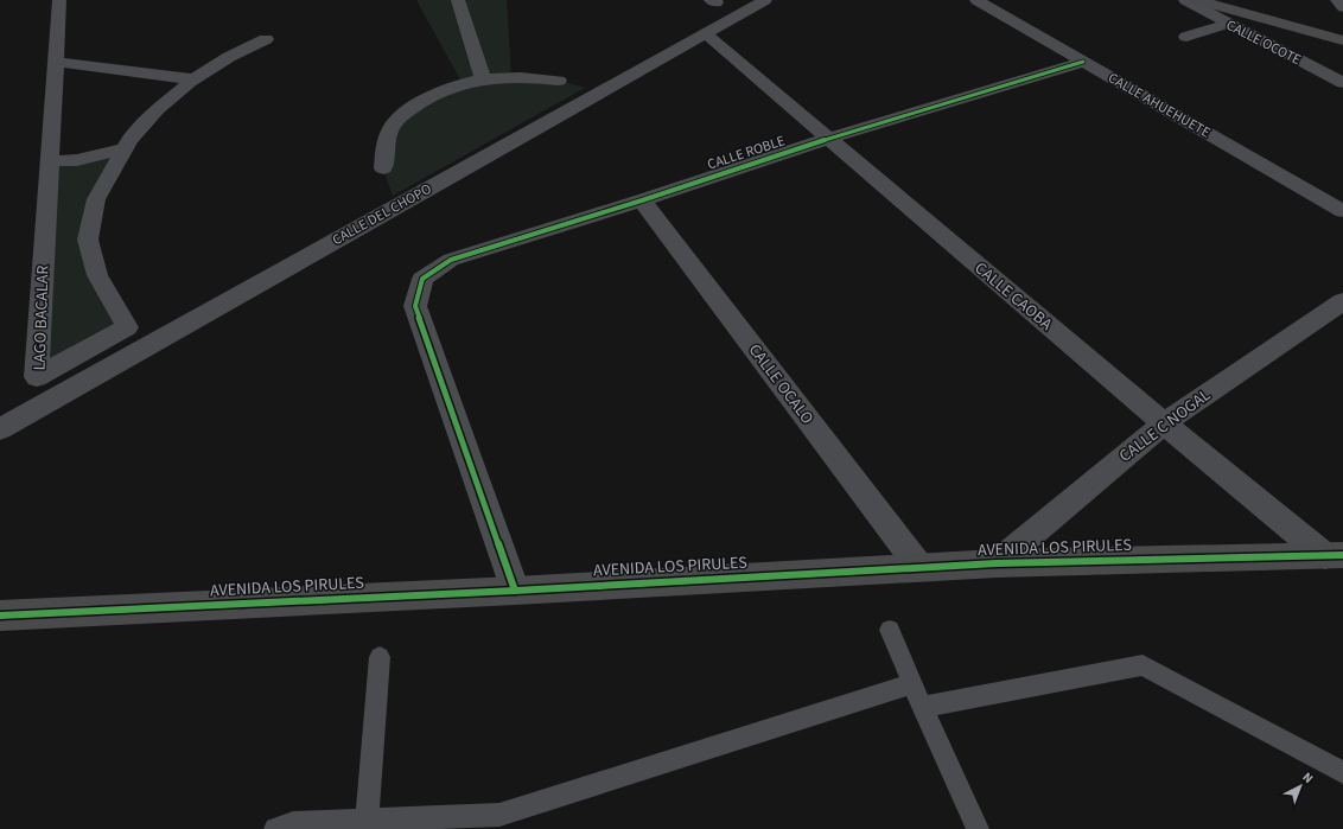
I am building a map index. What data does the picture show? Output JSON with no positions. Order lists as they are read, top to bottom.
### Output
{
  "streets": {
    "street": [
      "CALLE OCOTE",
      "CALLE AHUEHUETE",
      "CALLE ROBLE",
      "CALLE DEL CHOPO",
      "CALLE CAOBA",
      "LAGO BACALAR",
      "CALLE OCALO",
      "CALLE C NOGAL",
      "AVENIDA LOS PIRULES"
    ]
  },
  "crossings": [
    ["CALLE AHUEHUETE", "CALLE ROBLE"],
    ["CALLE ROBLE", "CALLE CAOBA"],
    ["CALLE ROBLE", "CALLE OCALO"],
    ["CALLE ROBLE", "AVENIDA LOS PIRULES"],
    ["CALLE DEL CHOPO", "CALLE CAOBA"],
    ["CALLE CAOBA", "CALLE C NOGAL"],
    ["CALLE CAOBA", "AVENIDA LOS PIRULES"],
    ["CALLE OCALO", "AVENIDA LOS PIRULES"],
    ["CALLE C NOGAL", "AVENIDA LOS PIRULES"]
  ],
  "north": "top right"
}
